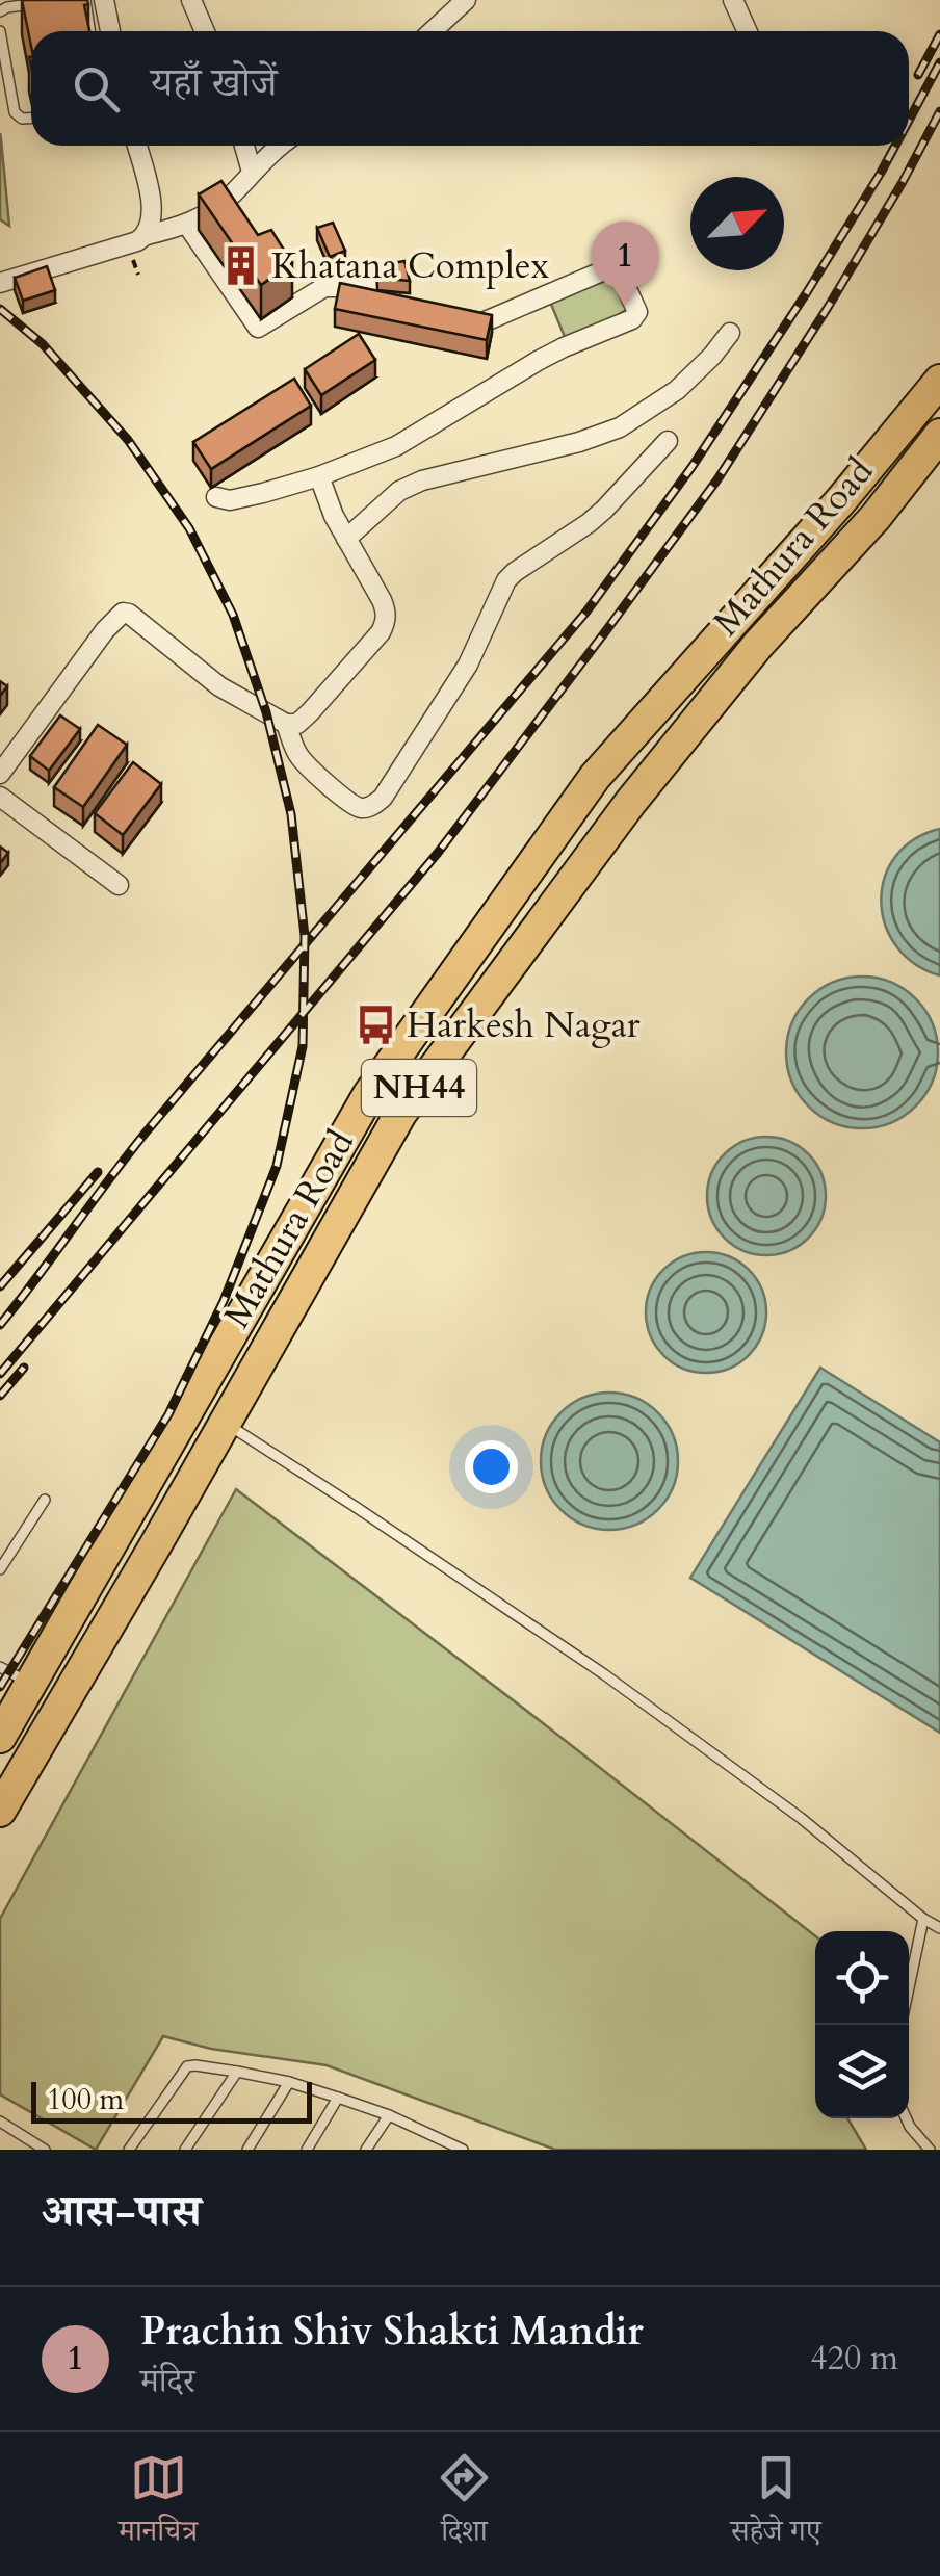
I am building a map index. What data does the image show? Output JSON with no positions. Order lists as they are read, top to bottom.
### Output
{
  "streets": {
    "highway": ["Mathura Road", "NH44"]
  },
  "places": {
    "building": ["Khatana Complex"],
    "bus stop": ["Harkesh Nagar"]
  },
  "scale_bar": "100 m",
  "north": "top right",
  "page": {
    "search": "यहाँ खोजें",
    "pins": "1",
    "scale": "100 m",
    "heading": "आस-पास",
    "list": [
      {
        "mark": "1",
        "name": "Prachin Shiv Shakti Mandir",
        "note": "मंदिर",
        "value": "420 m"
      }
    ],
    "nav": ["मानचित्र", "दिशा", "सहेजे गए"]
  }
}
